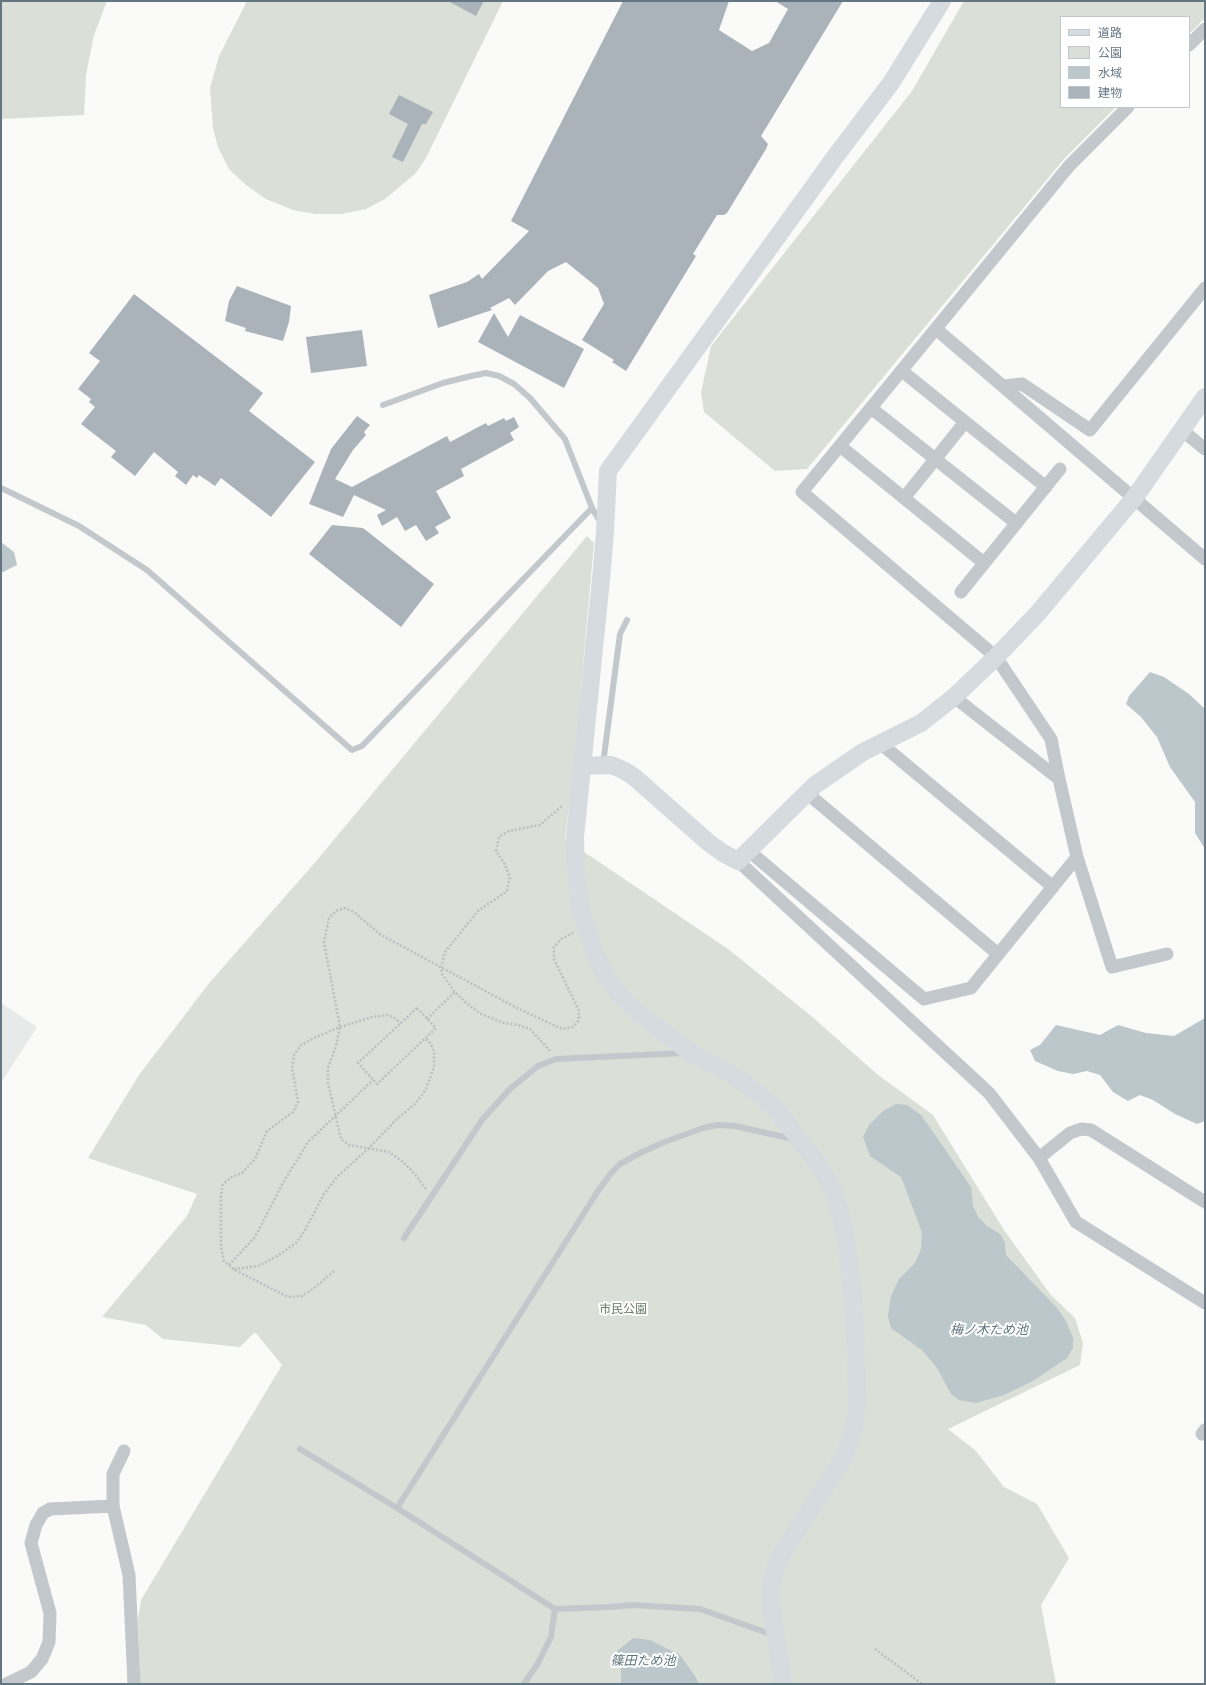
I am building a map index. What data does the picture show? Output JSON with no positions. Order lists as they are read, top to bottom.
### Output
{
  "water": ["梅ノ木ため池", "篠田ため池"],
  "parks": ["市民公園"],
  "legend": [
    "道路",
    "公園",
    "水域",
    "建物"
  ]
}
